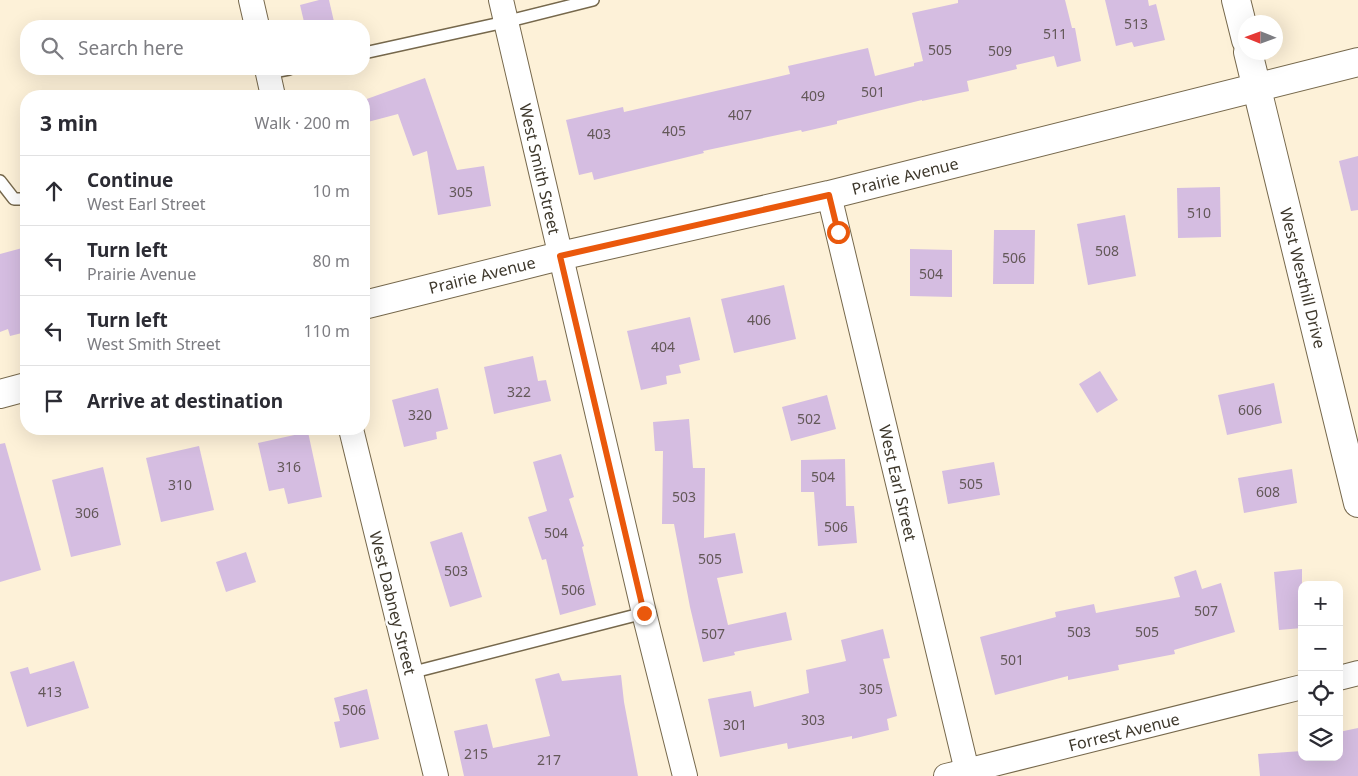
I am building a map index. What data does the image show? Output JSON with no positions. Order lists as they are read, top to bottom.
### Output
{
  "streets": {
    "street": [
      "West Smith Street",
      "Prairie Avenue",
      "West Westhill Drive",
      "West Earl Street",
      "West Dabney Street",
      "Forrest Avenue"
    ]
  },
  "crossings": [
    ["West Smith Street", "Prairie Avenue"],
    ["Prairie Avenue", "West Westhill Drive"],
    ["Prairie Avenue", "West Earl Street"],
    ["West Earl Street", "Forrest Avenue"]
  ],
  "house_numbers": [
    "513",
    "511",
    "505",
    "509",
    "501",
    "409",
    "407",
    "405",
    "403",
    "305",
    "510",
    "508",
    "506",
    "504",
    "406",
    "404",
    "322",
    "606",
    "320",
    "502",
    "316",
    "504",
    "505",
    "310",
    "608",
    "503",
    "306",
    "506",
    "504",
    "505",
    "503",
    "506",
    "507",
    "503",
    "505",
    "507",
    "501",
    "305",
    "413",
    "506",
    "303",
    "301",
    "215",
    "217"
  ],
  "north": "left",
  "page": {
    "search": "Search here",
    "heading": ["3 min", "Walk · 200 m"],
    "list": [
      ["Continue", "West Earl Street", "10 m"],
      ["Turn left", "Prairie Avenue", "80 m"],
      ["Turn left", "West Smith Street", "110 m"],
      "Arrive at destination"
    ],
    "map_buttons": ["+", "−"]
  }
}
